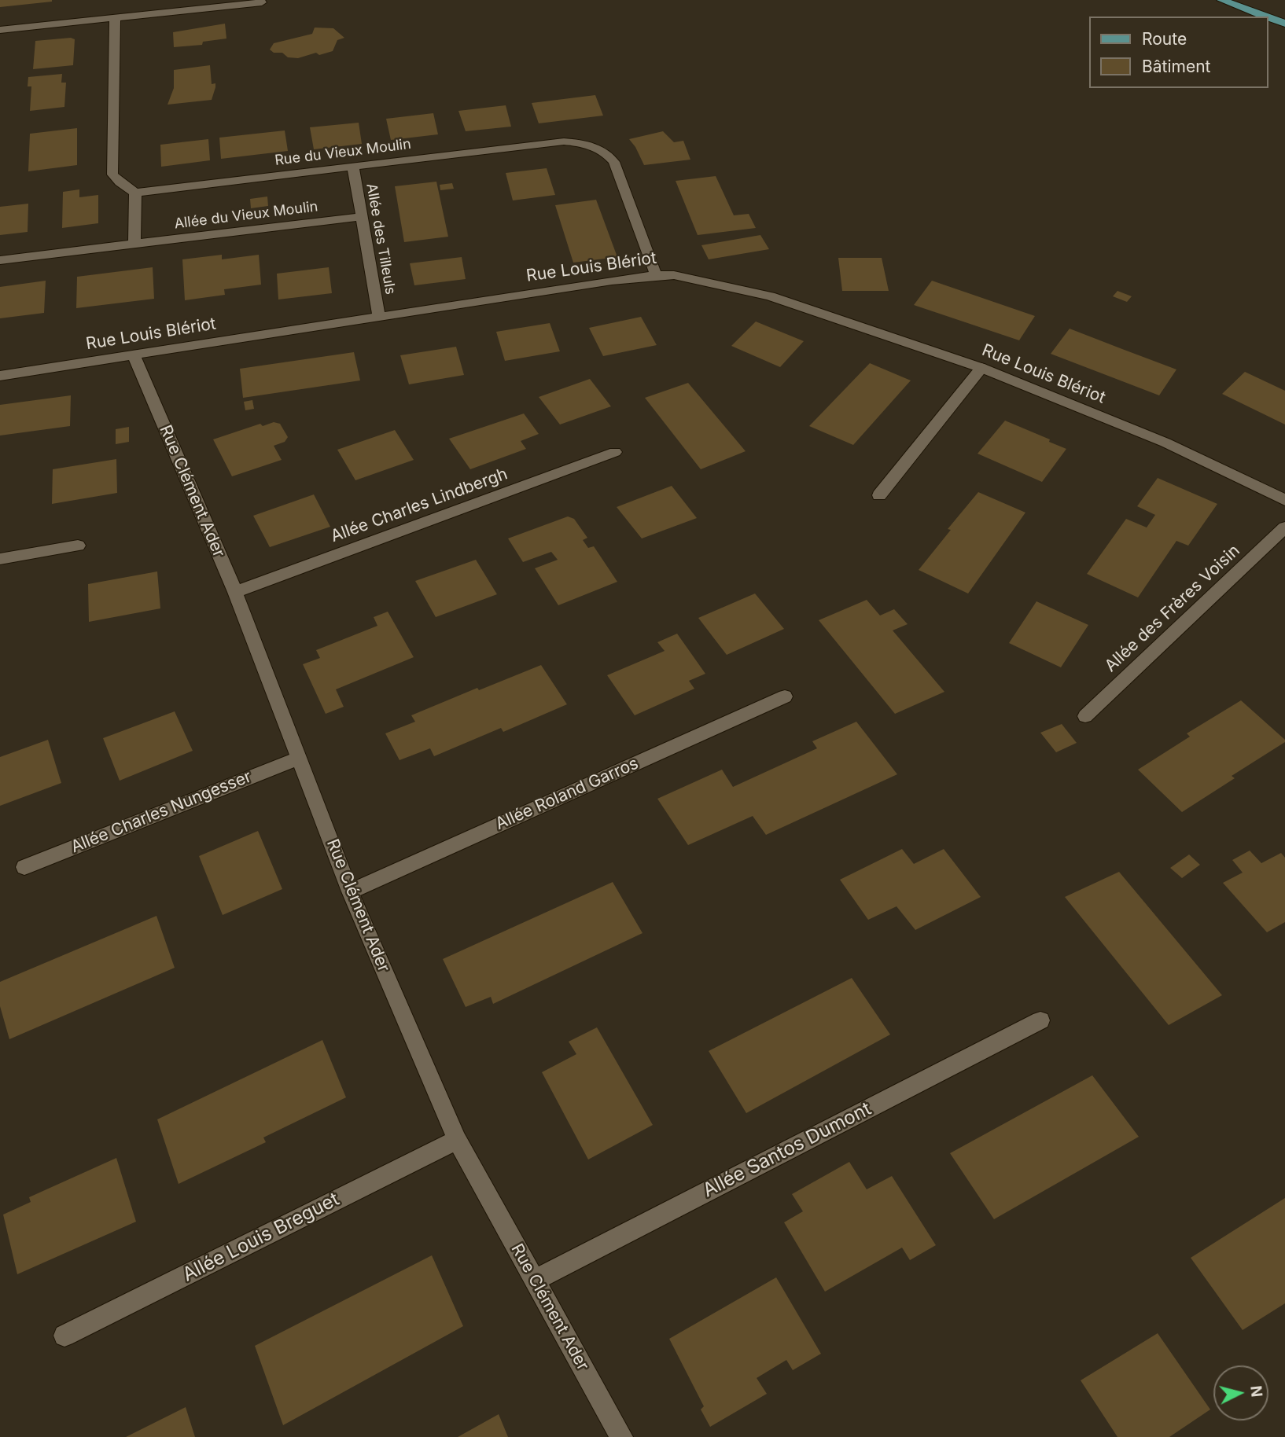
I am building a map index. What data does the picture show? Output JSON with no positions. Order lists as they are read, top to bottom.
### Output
{
  "streets": {
    "street": [
      "Rue du Vieux Moulin",
      "Allée du Vieux Moulin",
      "Allée des Tilleuls",
      "Rue Louis Blériot",
      "Rue Clément Ader",
      "Allée Charles Lindbergh",
      "Allée des Frères Voisin",
      "Allée Roland Garros",
      "Allée Charles Nungesser",
      "Allée Santos Dumont",
      "Allée Louis Breguet"
    ]
  },
  "crossings": [
    ["Rue du Vieux Moulin", "Allée des Tilleuls"],
    ["Rue du Vieux Moulin", "Rue Louis Blériot"],
    ["Allée du Vieux Moulin", "Allée des Tilleuls"],
    ["Allée des Tilleuls", "Rue Louis Blériot"],
    ["Rue Louis Blériot", "Rue Clément Ader"],
    ["Rue Clément Ader", "Allée Charles Lindbergh"],
    ["Rue Clément Ader", "Allée Roland Garros"],
    ["Rue Clément Ader", "Allée Charles Nungesser"],
    ["Rue Clément Ader", "Allée Santos Dumont"],
    ["Rue Clément Ader", "Allée Louis Breguet"]
  ],
  "legend": ["Route", "Bâtiment"],
  "north": "right"
}
